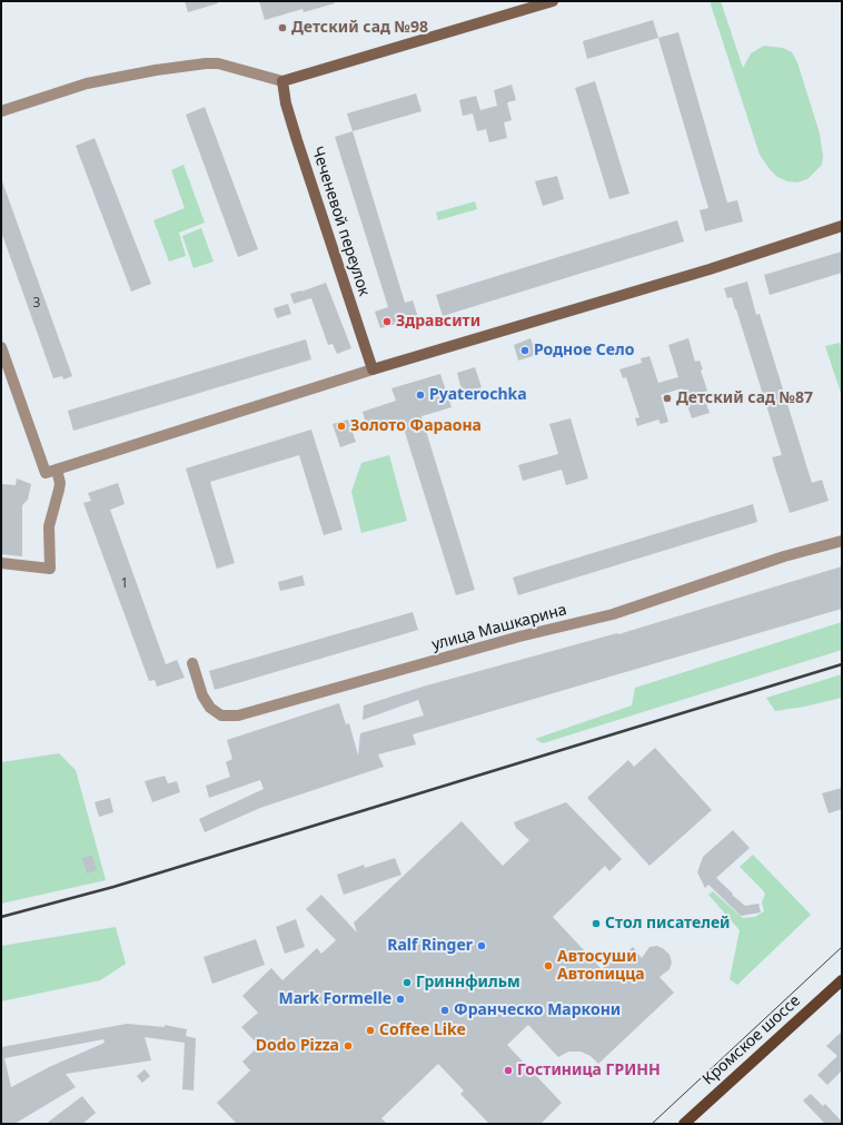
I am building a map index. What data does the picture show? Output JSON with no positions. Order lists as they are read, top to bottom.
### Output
{
  "streets": {
    "main road": ["Кромское шоссе"],
    "street": ["Чеченевой переулок", "улица Машкарина"]
  },
  "places": [
    "Детский сад №98",
    "Здравсити",
    "Родное Село",
    "Pyaterochka",
    "Детский сад №87",
    "Золото Фараона",
    "Стол писателей",
    "Ralf Ringer",
    "Автосуши Автопицца",
    "Гриннфильм",
    "Mark Formelle",
    "Франческо Маркони",
    "Coffee Like",
    "Dodo Pizza",
    "Гостиница ГРИНН"
  ],
  "house_numbers": ["3", "1"]
}
